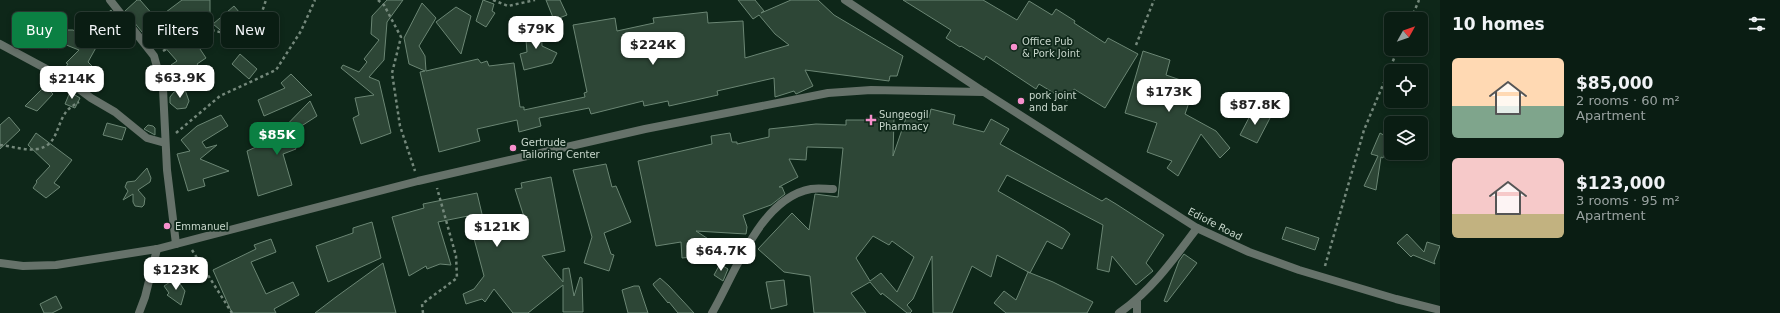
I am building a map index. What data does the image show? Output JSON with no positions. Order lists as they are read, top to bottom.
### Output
{
  "streets": {
    "street": ["Ediofe Road"]
  },
  "places": {
    "other": [
      "Office Pub & Pork Joint",
      "pork joint and bar",
      "Gertrude Tailoring Center",
      "Emmanuel"
    ],
    "health": ["Sungeogil Pharmacy"]
  },
  "north": "top right",
  "page": {
    "heading": "10 homes",
    "chip": [
      "Buy",
      "Rent",
      "Filters",
      "New"
    ],
    "price": [
      "$79K",
      "$224K",
      "$63.9K",
      "$214K",
      "$173K",
      "$87.8K",
      "$85K",
      "$121K",
      "$64.7K",
      "$123K"
    ],
    "list": [
      {
        "name": "$85,000",
        "note": "2 rooms · 60 m² · Apartment"
      },
      {
        "name": "$123,000",
        "note": "3 rooms · 95 m² · Apartment"
      }
    ]
  }
}
